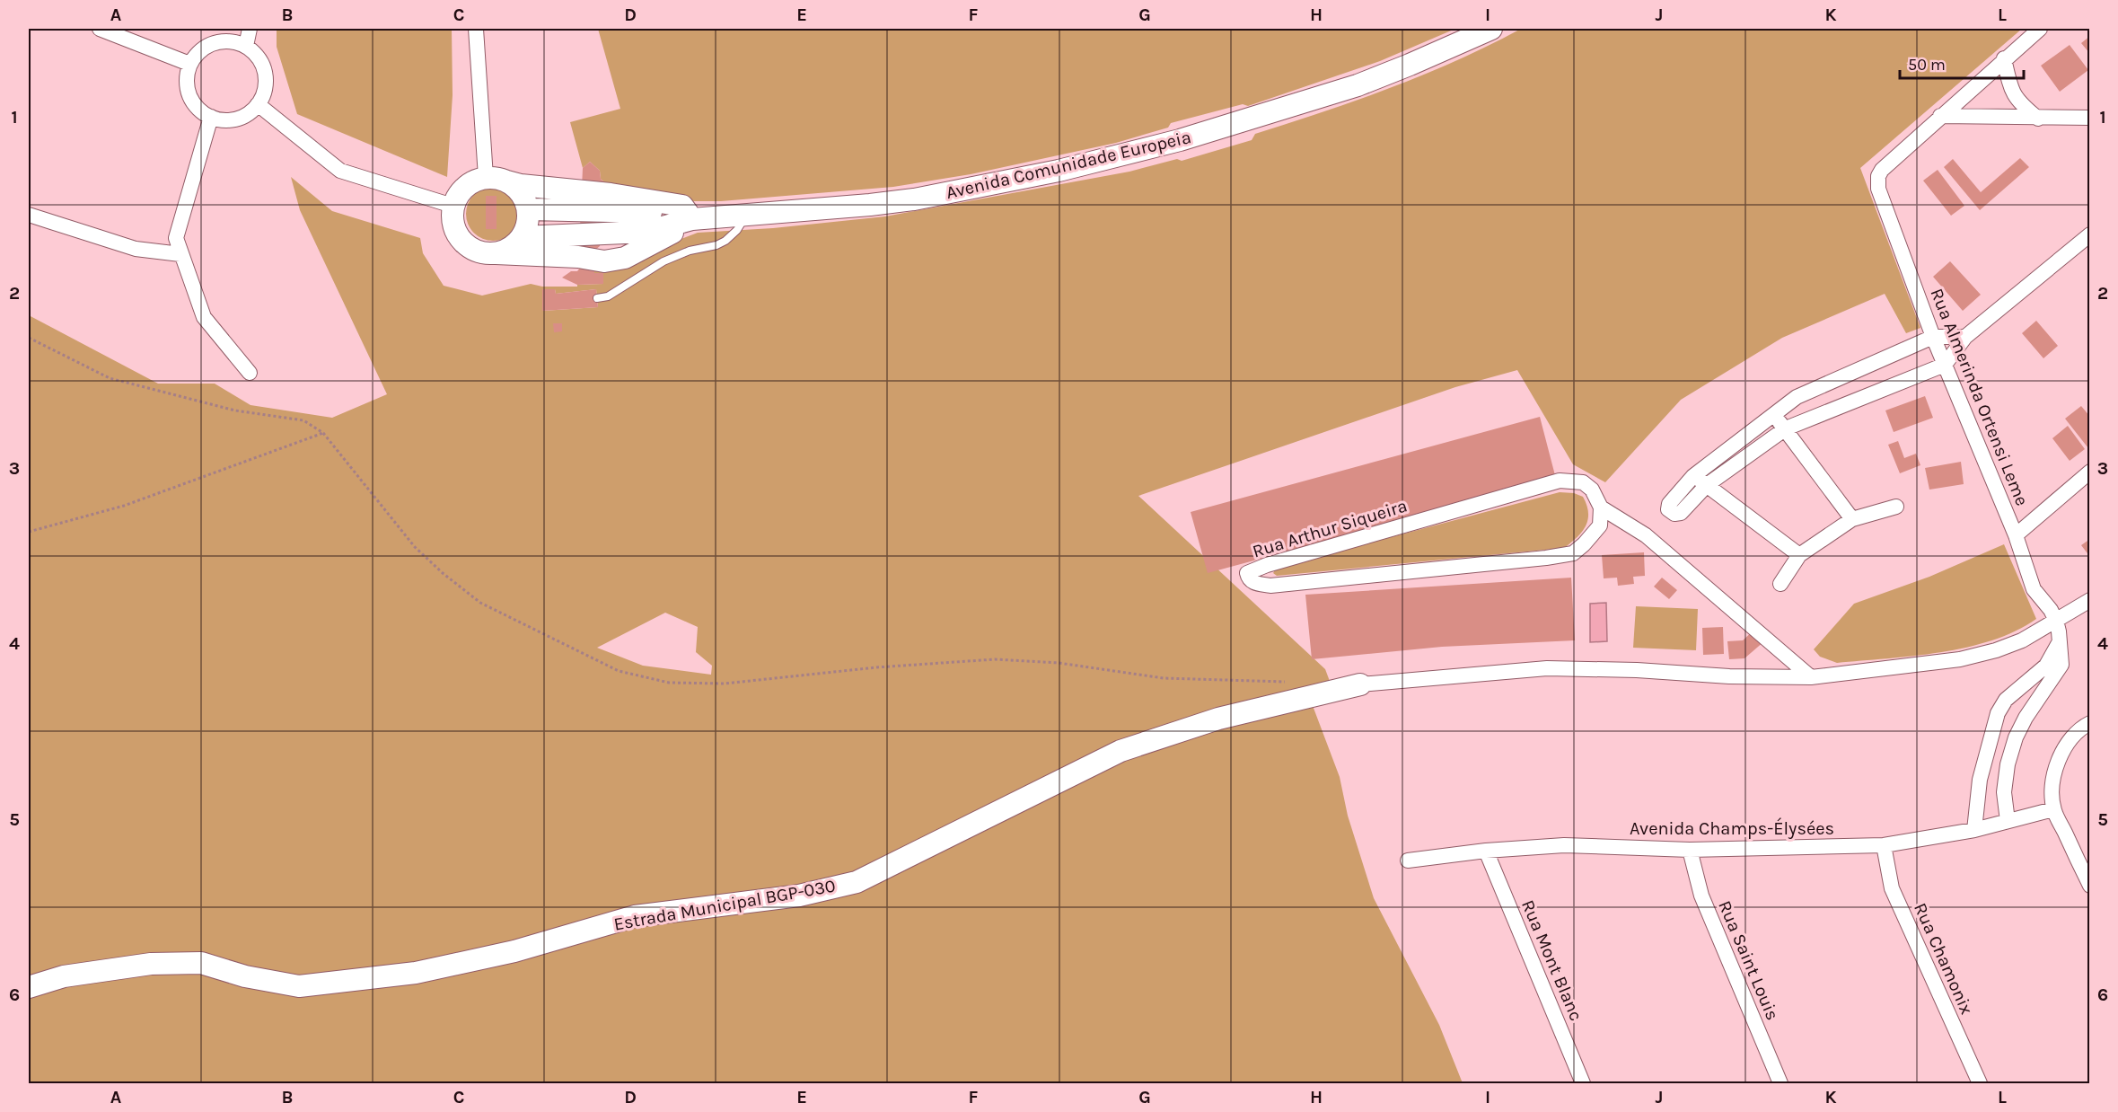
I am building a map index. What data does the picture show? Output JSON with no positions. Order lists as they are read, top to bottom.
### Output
{
  "streets": {
    "street": [
      "Avenida Comunidade Europeia",
      "Rua Almerinda Ortensi Leme",
      "Rua Arthur Siqueira",
      "Avenida Champs-Élysées",
      "Estrada Municipal BGP-030",
      "Rua Chamonix",
      "Rua Mont Blanc",
      "Rua Saint Louis"
    ]
  },
  "crossings": [
    ["Avenida Champs-Élysées", "Rua Chamonix"],
    ["Avenida Champs-Élysées", "Rua Mont Blanc"],
    ["Avenida Champs-Élysées", "Rua Saint Louis"]
  ],
  "scale_bar": "50 m",
  "grid": {
    "columns": [
      "A",
      "B",
      "C",
      "D",
      "E",
      "F",
      "G",
      "H",
      "I",
      "J",
      "K",
      "L"
    ],
    "rows": [
      "1",
      "2",
      "3",
      "4",
      "5",
      "6"
    ]
  }
}
